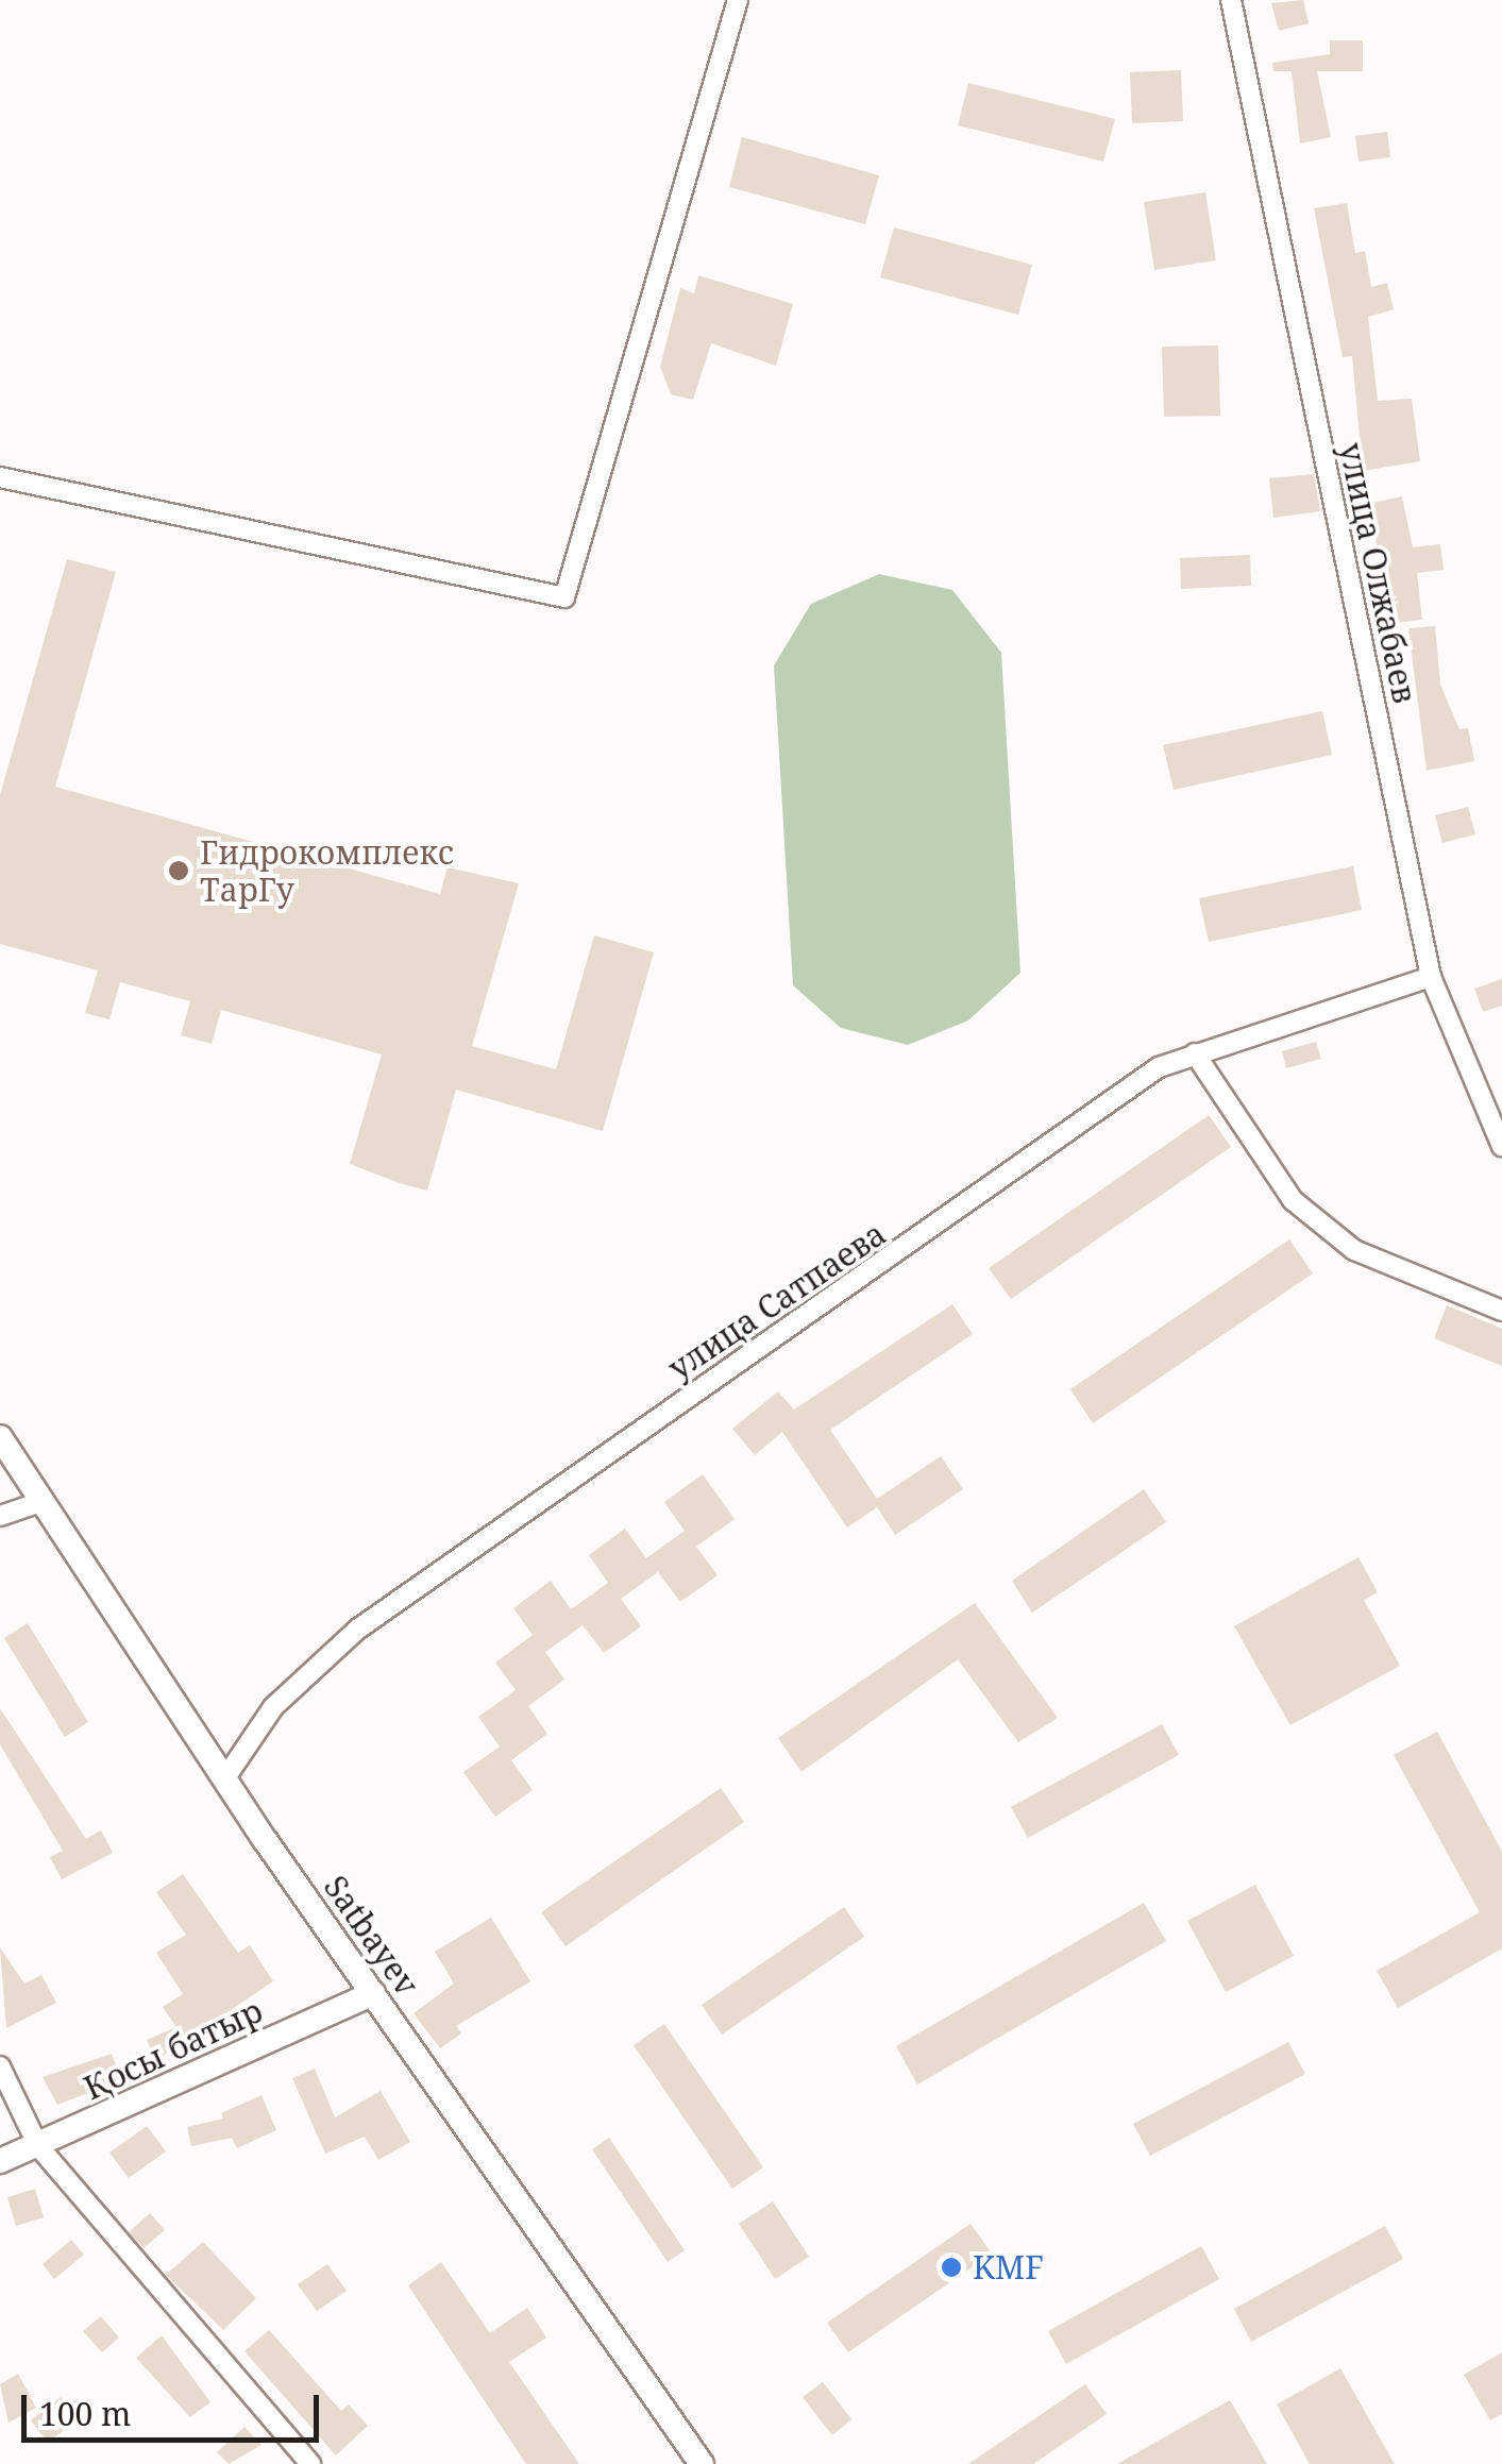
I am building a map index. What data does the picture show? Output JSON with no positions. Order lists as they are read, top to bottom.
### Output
{
  "streets": {
    "street": [
      "улица Олжабаев",
      "улица Сатпаева",
      "Satbayev",
      "Қосы батыр"
    ]
  },
  "crossings": [
    ["улица Олжабаев", "улица Сатпаева"],
    ["улица Сатпаева", "Satbayev"],
    ["Satbayev", "Қосы батыр"]
  ],
  "places": ["Гидрокомплекс ТарГу", "KMF"],
  "scale_bar": "100 m"
}
